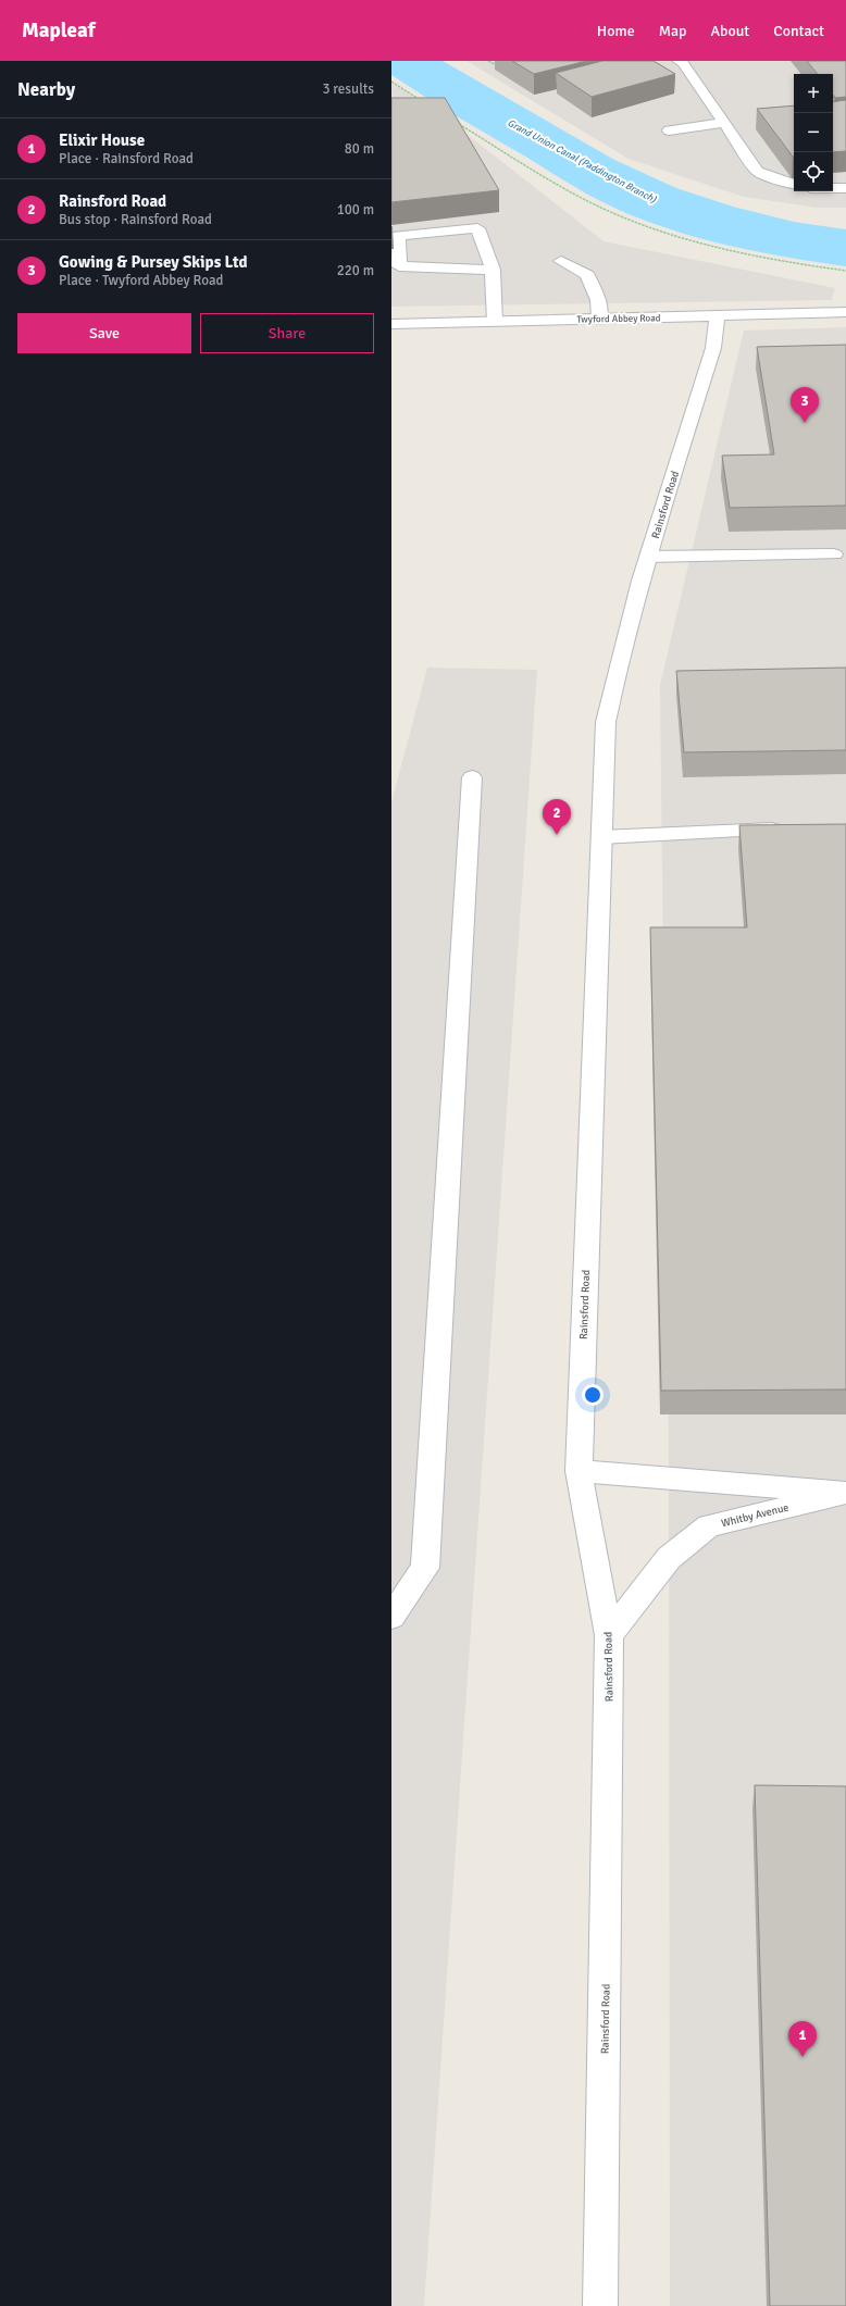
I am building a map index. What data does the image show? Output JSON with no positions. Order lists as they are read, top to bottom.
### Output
{
  "streets": {
    "street": ["Twyford Abbey Road", "Rainsford Road", "Whitby Avenue"]
  },
  "crossings": [
    ["Twyford Abbey Road", "Rainsford Road"],
    ["Rainsford Road", "Whitby Avenue"]
  ],
  "water": ["Grand Union Canal (Paddington Branch)"],
  "page": {
    "header": "Mapleaf",
    "nav": [
      "Home",
      "Map",
      "About",
      "Contact"
    ],
    "heading": ["Nearby", "3 results"],
    "map_buttons": ["+", "−"],
    "list": [
      {
        "mark": "1",
        "name": "Elixir House",
        "note": "Place · Rainsford Road",
        "value": "80 m"
      },
      {
        "mark": "2",
        "name": "Rainsford Road",
        "note": "Bus stop · Rainsford Road",
        "value": "100 m"
      },
      {
        "mark": "3",
        "name": "Gowing & Pursey Skips Ltd",
        "note": "Place · Twyford Abbey Road",
        "value": "220 m"
      }
    ],
    "buttons": ["Save", "Share"],
    "pins": ["3", "2", "1"]
  }
}
